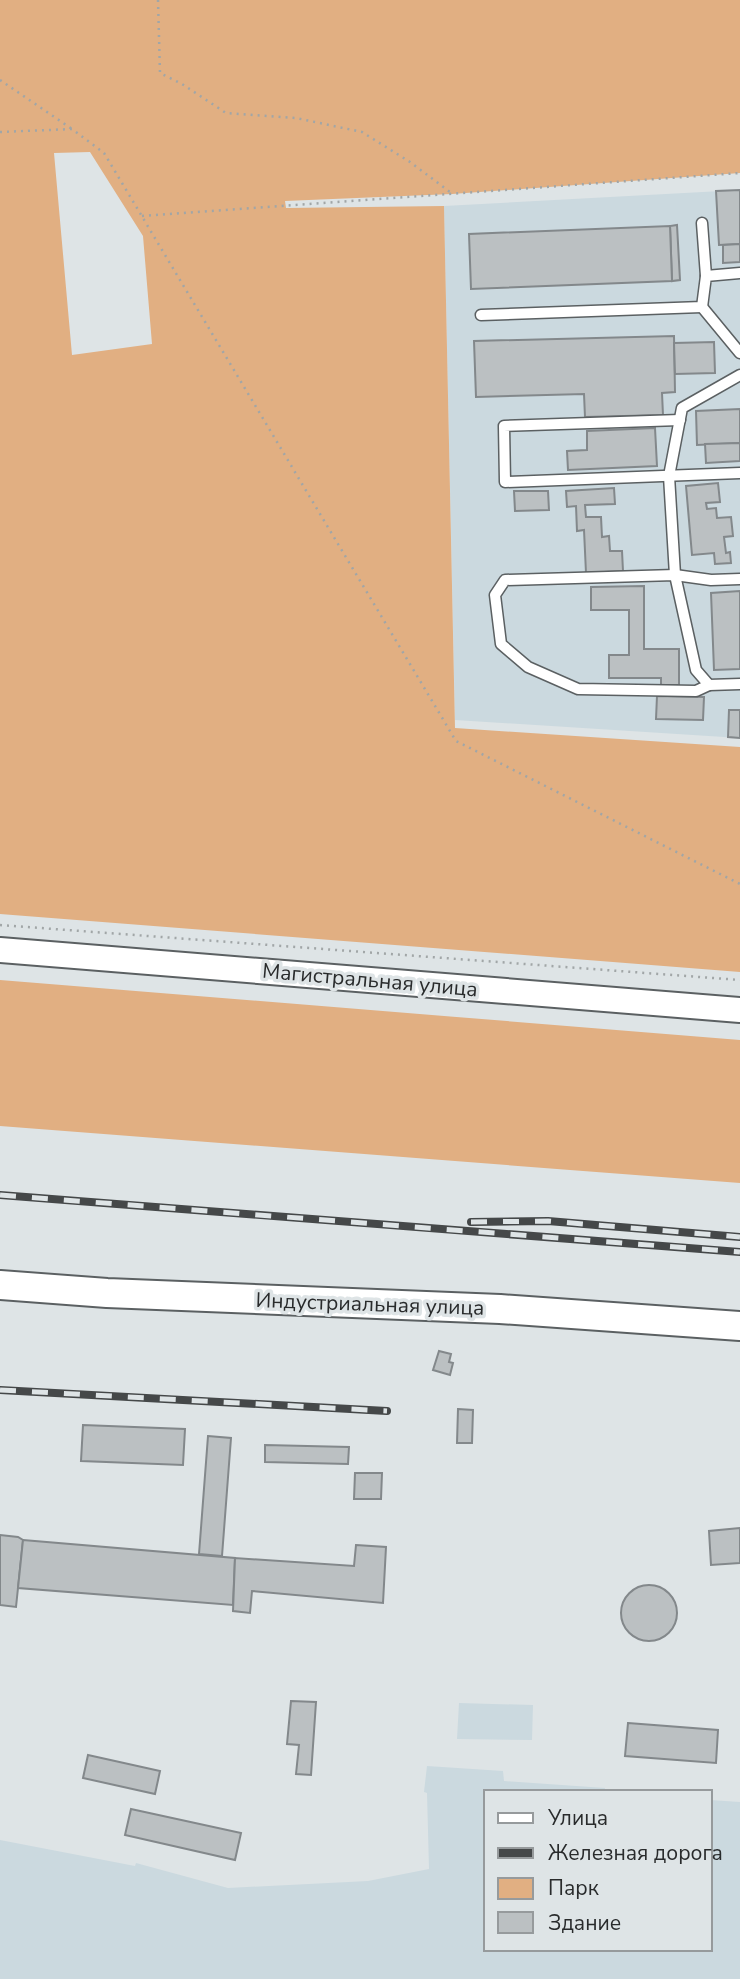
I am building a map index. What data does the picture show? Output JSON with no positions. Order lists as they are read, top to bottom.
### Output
{
  "streets": {
    "main road": ["Индустриальная улица"],
    "street": ["Магистральная улица"]
  },
  "legend": [
    "Улица",
    "Железная дорога",
    "Парк",
    "Здание"
  ]
}
